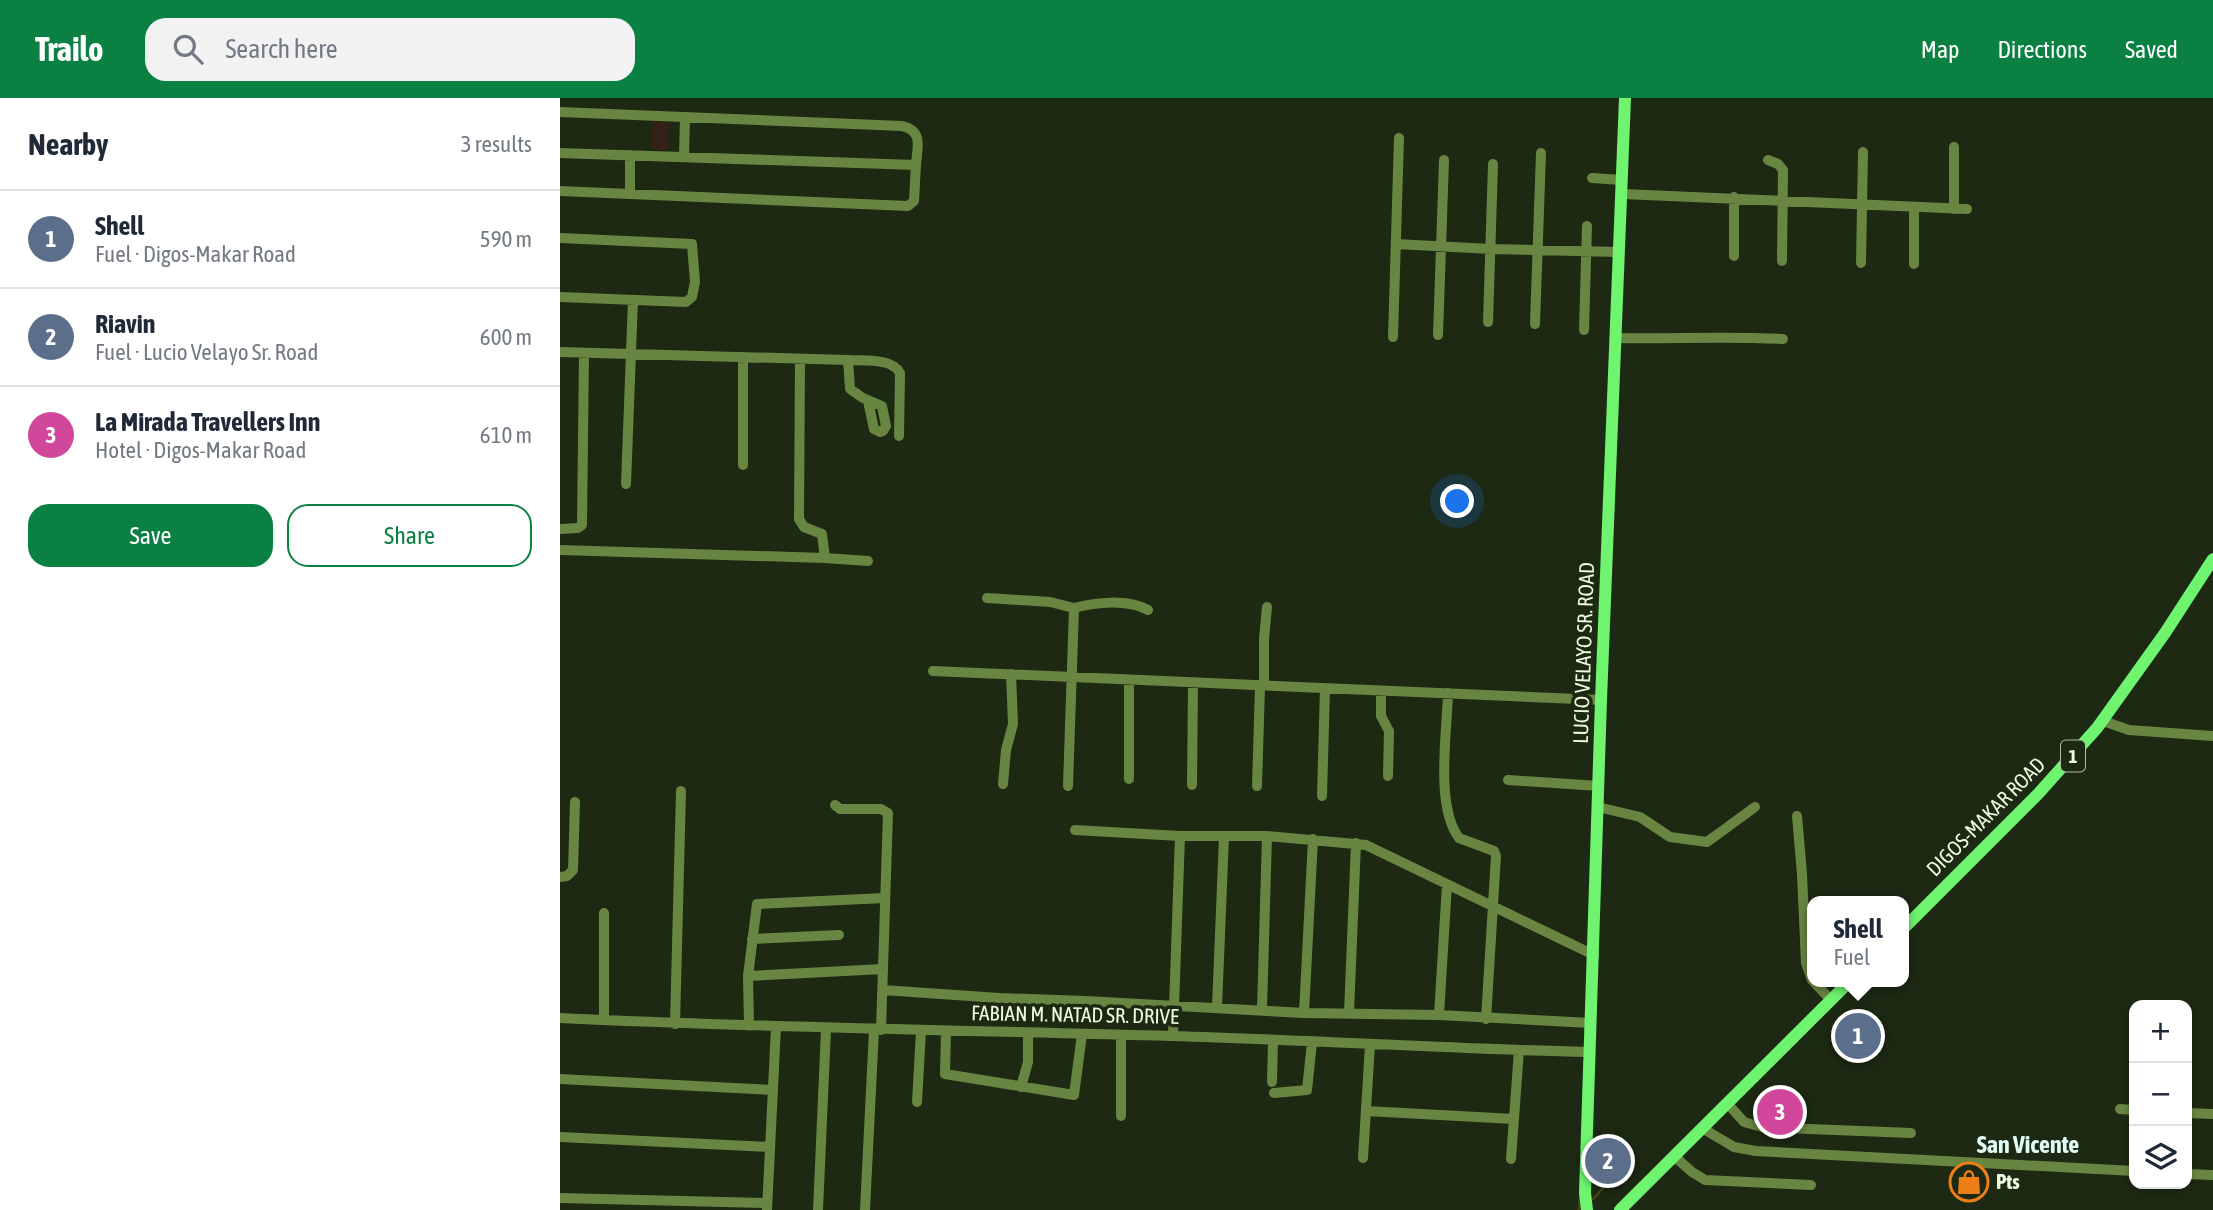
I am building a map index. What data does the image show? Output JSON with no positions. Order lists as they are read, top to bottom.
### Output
{
  "streets": {
    "main road": ["LUCIO VELAYO SR. ROAD", "1", "DIGOS-MAKAR ROAD"],
    "street": ["FABIAN M. NATAD SR. DRIVE"]
  },
  "crossings": [
    ["LUCIO VELAYO SR. ROAD", "FABIAN M. NATAD SR. DRIVE"]
  ],
  "districts": ["San Vicente"],
  "places": {
    "shop": ["Pts"]
  },
  "page": {
    "header": "Trailo",
    "search": "Search here",
    "nav": ["Map", "Directions", "Saved"],
    "heading": ["Nearby", "3 results"],
    "list": [
      {
        "mark": "1",
        "name": "Shell",
        "note": "Fuel · Digos-Makar Road",
        "value": "590 m"
      },
      {
        "mark": "2",
        "name": "Riavin",
        "note": "Fuel · Lucio Velayo Sr. Road",
        "value": "600 m"
      },
      {
        "mark": "3",
        "name": "La Mirada Travellers Inn",
        "note": "Hotel · Digos-Makar Road",
        "value": "610 m"
      }
    ],
    "buttons": ["Save", "Share"],
    "popup": ["Shell", "Fuel"],
    "map_buttons": ["+", "−"],
    "pins": ["1", "3", "2"]
  }
}
